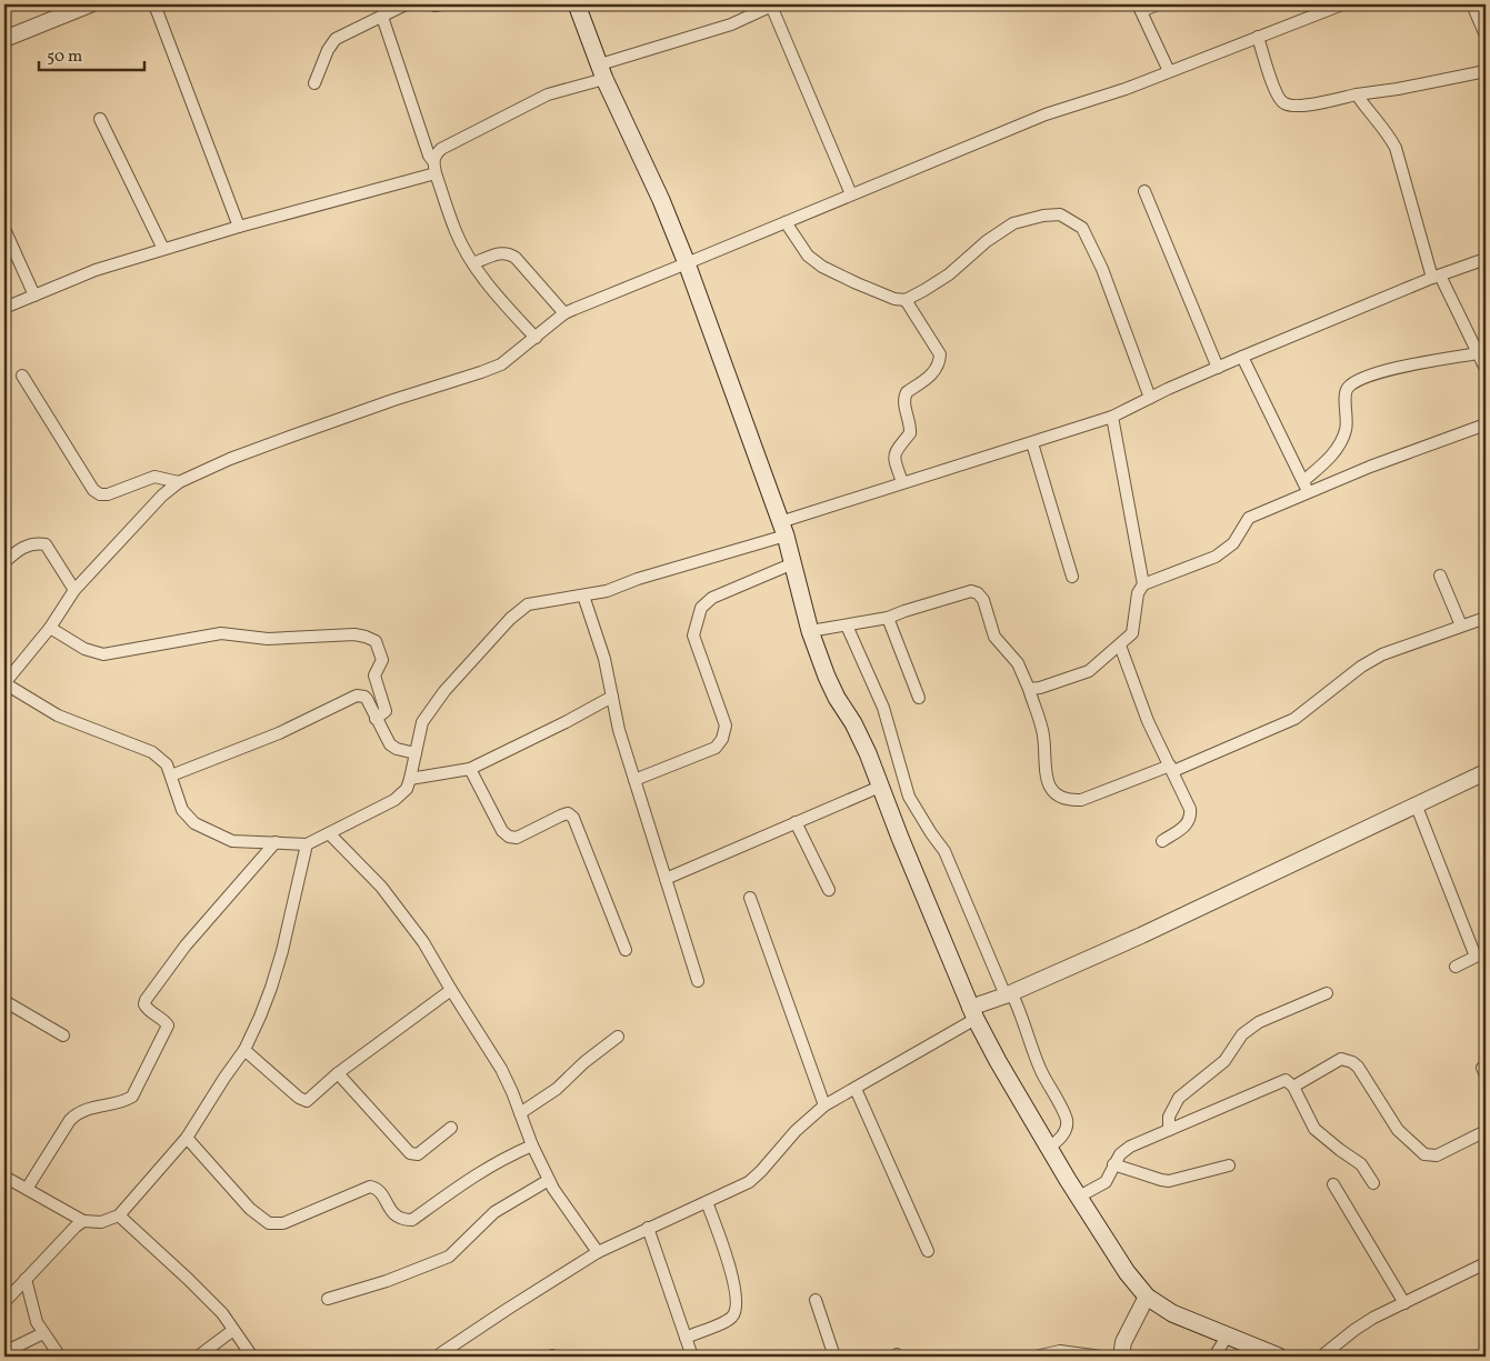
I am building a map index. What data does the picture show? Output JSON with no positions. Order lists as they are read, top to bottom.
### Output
{
  "scale_bar": "50 m"
}
